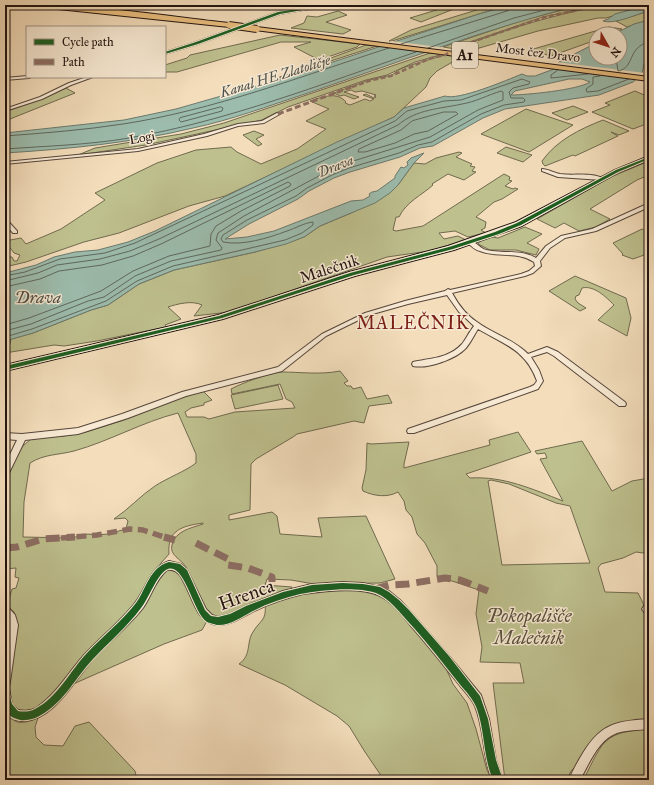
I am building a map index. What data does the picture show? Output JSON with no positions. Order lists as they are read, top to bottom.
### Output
{
  "streets": {
    "highway": ["Most čez Dravo", "A1"],
    "street": ["Logi", "Malečnik", "Hrenca"]
  },
  "crossings": [
    ["Most čez Dravo", "A1"]
  ],
  "districts": ["MALEČNIK"],
  "water": ["Kanal HE Zlatoličje", "Drava"],
  "parks": ["Pokopališče Malečnik"],
  "legend": ["Cycle path", "Path"],
  "north": "bottom right"
}
